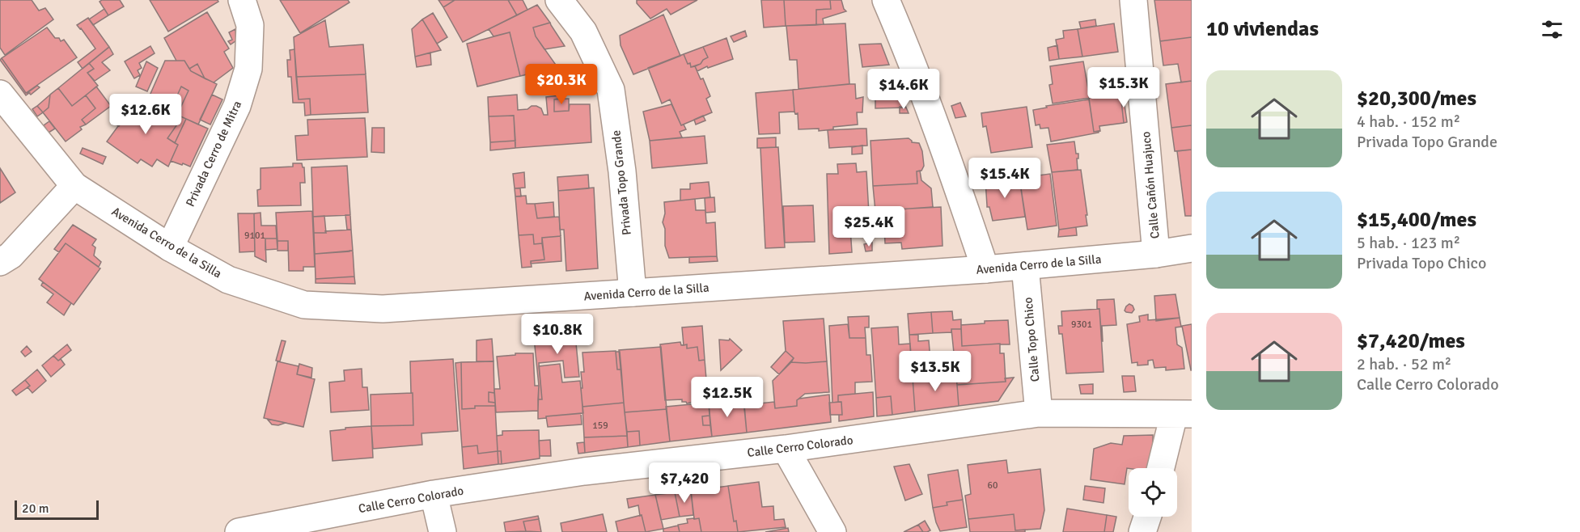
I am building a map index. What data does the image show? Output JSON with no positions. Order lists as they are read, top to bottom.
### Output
{
  "streets": {
    "street": [
      "Privada Cerro de Mitra",
      "Privada Topo Grande",
      "Calle Cañón Huajuco",
      "Avenida Cerro de la Silla",
      "Calle Topo Chico",
      "Calle Cerro Colorado"
    ]
  },
  "crossings": [
    ["Privada Cerro de Mitra", "Avenida Cerro de la Silla"],
    ["Privada Topo Grande", "Avenida Cerro de la Silla"],
    ["Calle Cañón Huajuco", "Avenida Cerro de la Silla"],
    ["Avenida Cerro de la Silla", "Calle Topo Chico"],
    ["Calle Topo Chico", "Calle Cerro Colorado"]
  ],
  "house_numbers": [
    "9101",
    "9301",
    "159",
    "60"
  ],
  "scale_bar": "20 m",
  "page": {
    "heading": "10 viviendas",
    "list": [
      {
        "name": "$20,300/mes",
        "note": "4 hab. · 152 m² · Privada Topo Grande"
      },
      {
        "name": "$15,400/mes",
        "note": "5 hab. · 123 m² · Privada Topo Chico"
      },
      {
        "name": "$7,420/mes",
        "note": "2 hab. · 52 m² · Calle Cerro Colorado"
      }
    ],
    "price": [
      "$20.3K",
      "$15.3K",
      "$14.6K",
      "$12.6K",
      "$15.4K",
      "$25.4K",
      "$10.8K",
      "$13.5K",
      "$12.5K",
      "$7,420"
    ],
    "scale": "20 m"
  }
}
